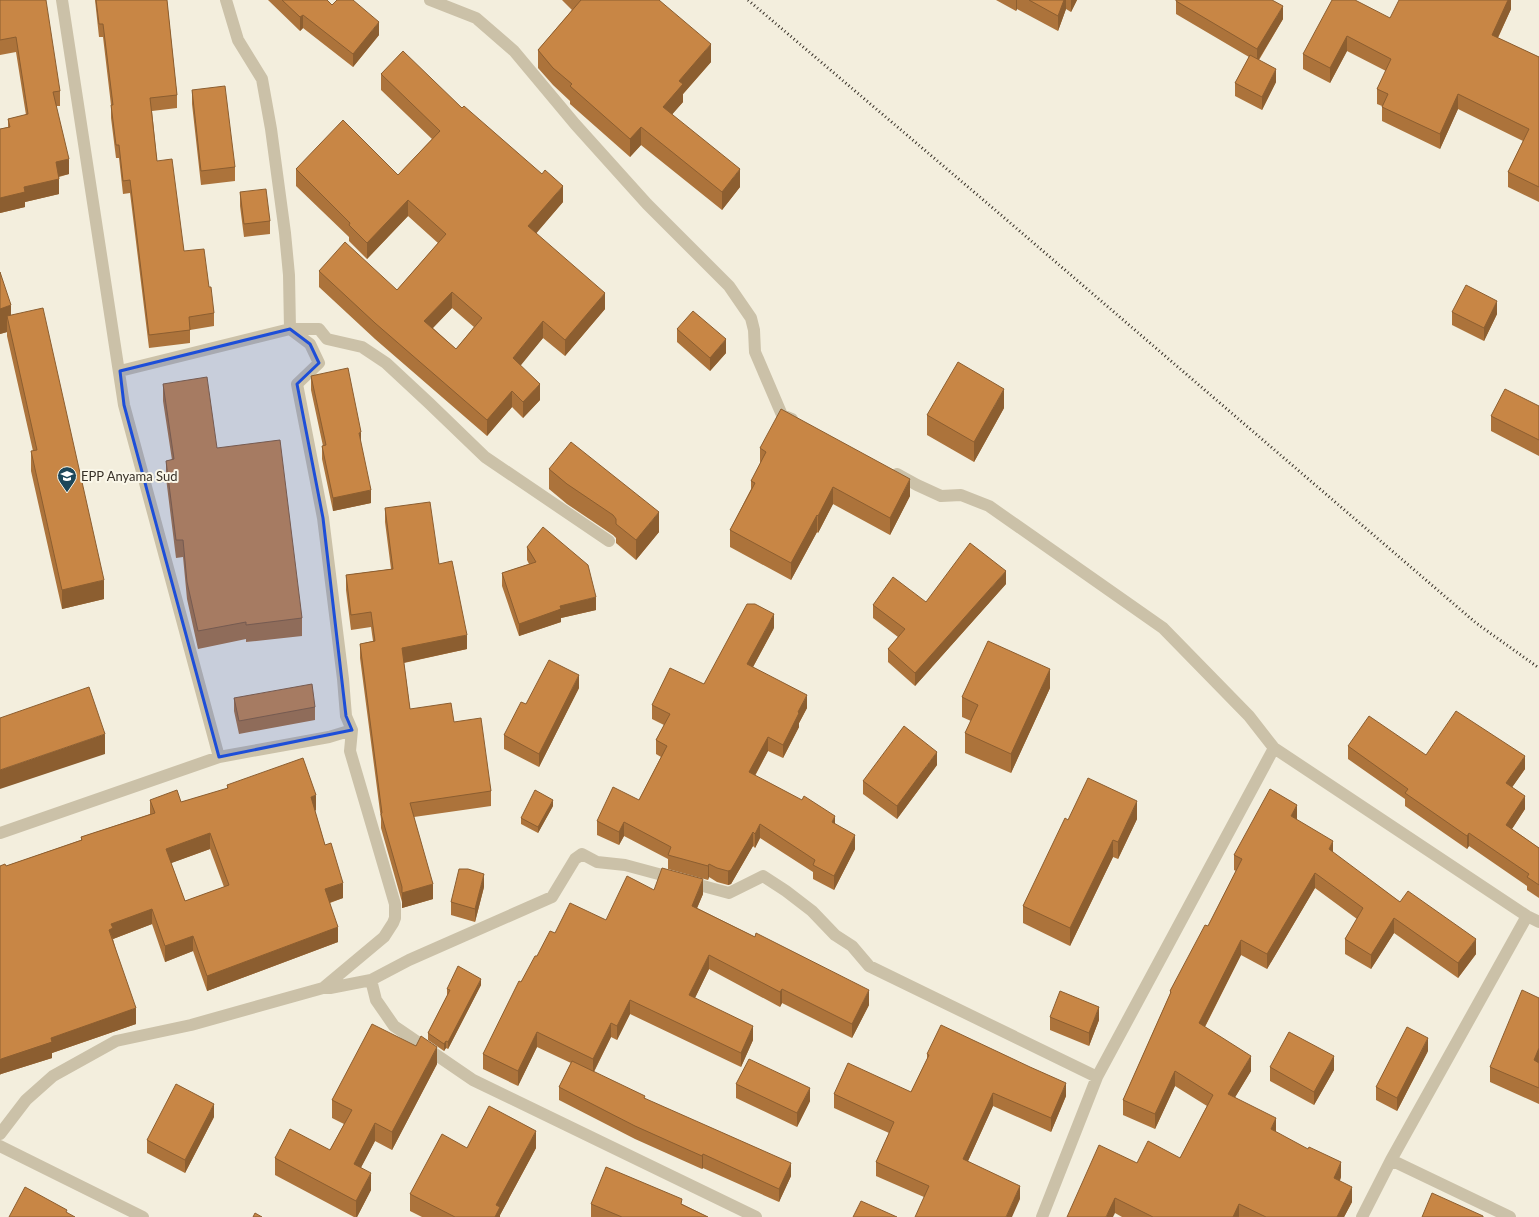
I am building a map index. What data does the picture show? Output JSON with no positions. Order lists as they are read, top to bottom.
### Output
{
  "places": {
    "school or university": ["EPP Anyama Sud"]
  }
}
